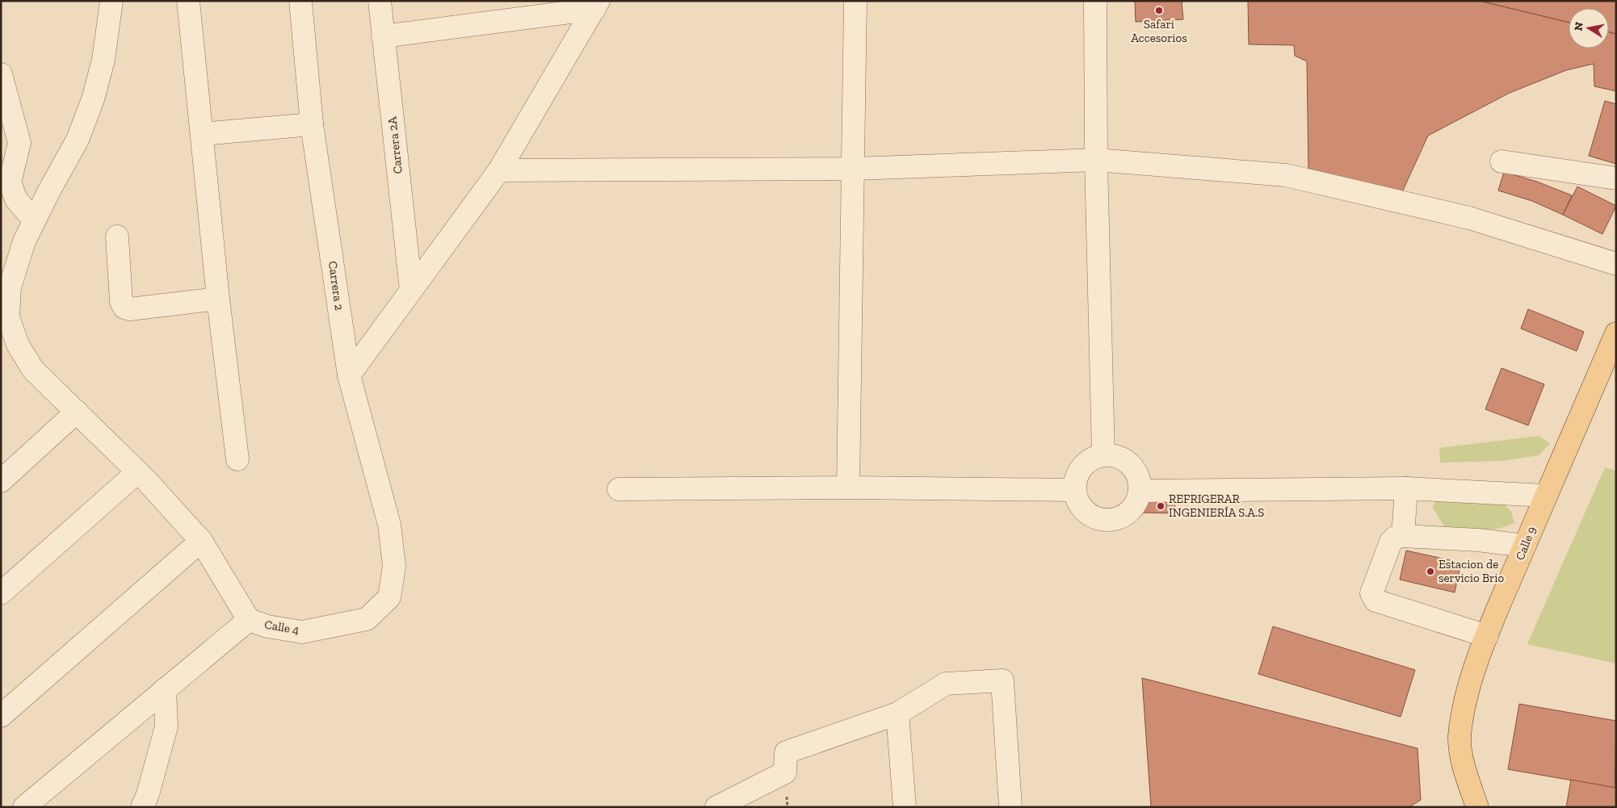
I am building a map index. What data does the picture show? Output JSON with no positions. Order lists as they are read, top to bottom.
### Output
{
  "streets": {
    "main road": ["Calle 9"],
    "street": ["Carrera 2A", "Carrera 2", "Calle 4"]
  },
  "crossings": [
    ["Carrera 2", "Calle 4"]
  ],
  "places": ["Safari Accesorios", "REFRIGERAR INGENIERÍA S.A.S", "Estacion de servicio Brio"],
  "north": "left"
}
